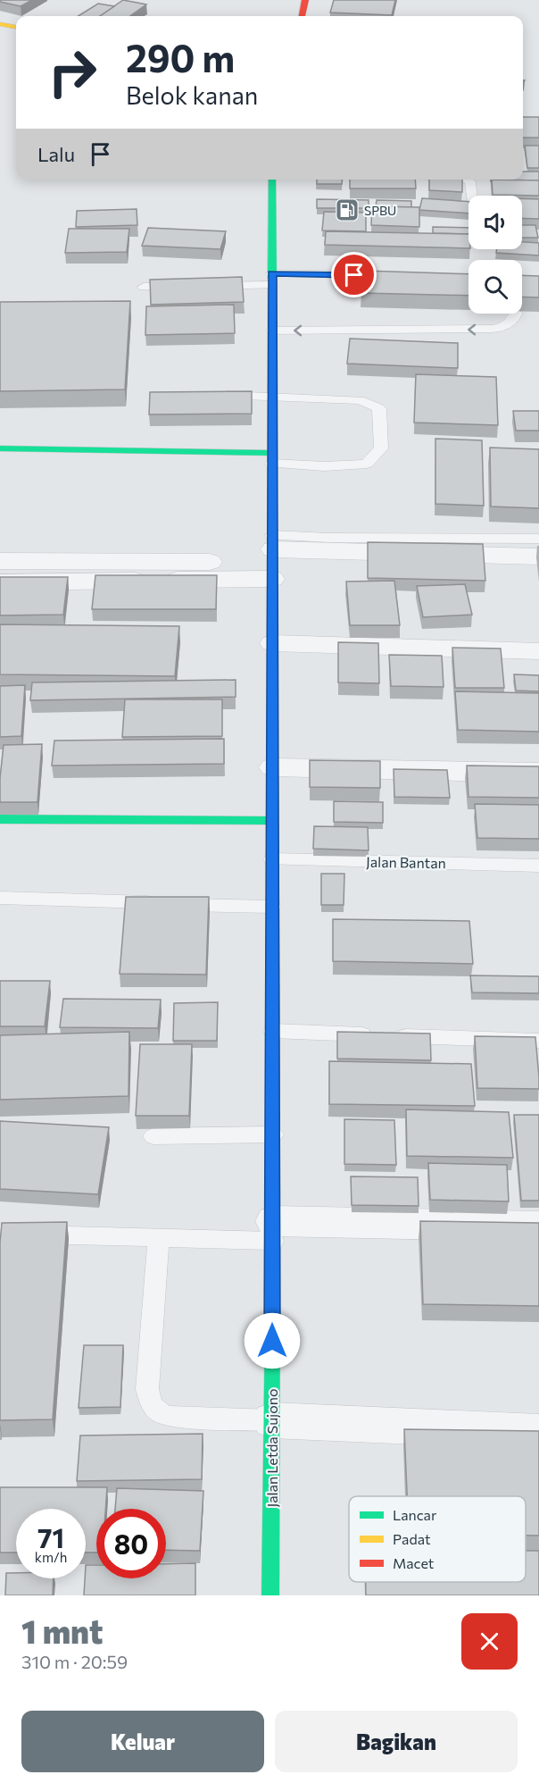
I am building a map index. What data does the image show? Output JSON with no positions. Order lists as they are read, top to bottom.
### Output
{
  "streets": {
    "main road": ["Jalan Letda Sujono"],
    "lane": ["Jalan Bantan"]
  },
  "crossings": [
    ["Jalan Bantan", "Jalan Letda Sujono"]
  ],
  "places": {
    "fuel station": ["SPBU"]
  },
  "legend": ["Lancar", "Padat", "Macet"],
  "page": {
    "turn": ["290 m", "Belok kanan"],
    "then": "Lalu",
    "speed": "71 km/h",
    "limit": "80",
    "heading": ["1 mnt", "310 m · 20:59"],
    "buttons": ["Keluar", "Bagikan"]
  }
}
